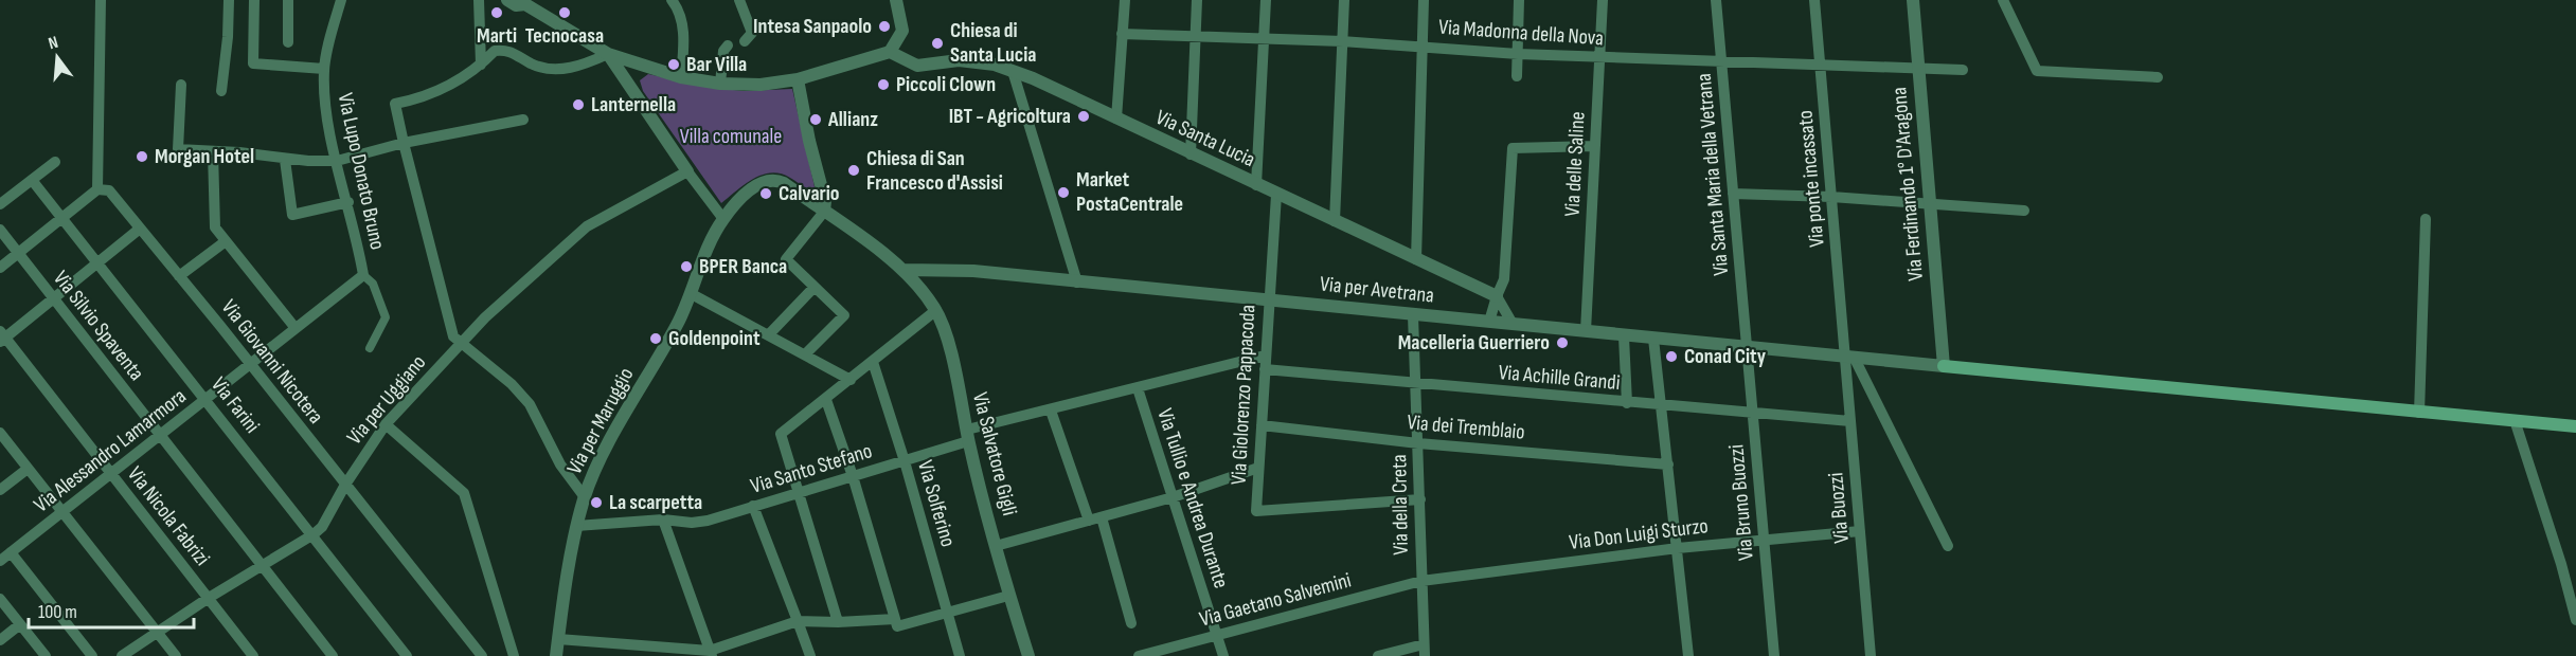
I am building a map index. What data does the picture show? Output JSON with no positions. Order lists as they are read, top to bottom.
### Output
{
  "streets": {
    "street": [
      "Via Madonna della Nova",
      "Via Santa Lucia",
      "Via delle Saline",
      "Via Lupo Donato Bruno",
      "Via Santa Maria della Vetrana",
      "Via ponte incassato",
      "Via Ferdinando 1° D'Aragona",
      "Via per Avetrana",
      "Via Silvio Spaventa",
      "Via Giovanni Nicotera",
      "Via Achille Grandi",
      "Via Giolorenzo Pappacoda",
      "Via per Uggiano",
      "Via Farini",
      "Via per Maruggio",
      "Via dei Tremblaio",
      "Via Alessandro Lamarmora",
      "Via Salvatore Gigli",
      "Via Santo Stefano",
      "Via Tullio e Andrea Durante",
      "Via Bruno Buozzi",
      "Via Solferino",
      "Via della Creta",
      "Via Buozzi",
      "Via Nicola Fabrizi",
      "Via Don Luigi Sturzo",
      "Via Gaetano Salvemini"
    ]
  },
  "crossings": [
    ["Via Madonna della Nova", "Via delle Saline"],
    ["Via Madonna della Nova", "Via Santa Maria della Vetrana"],
    ["Via Madonna della Nova", "Via ponte incassato"],
    ["Via Madonna della Nova", "Via Ferdinando 1° D'Aragona"],
    ["Via Santa Lucia", "Via Giolorenzo Pappacoda"],
    ["Via delle Saline", "Via per Avetrana"],
    ["Via Lupo Donato Bruno", "Via Alessandro Lamarmora"],
    ["Via Santa Maria della Vetrana", "Via per Avetrana"],
    ["Via Santa Maria della Vetrana", "Via Bruno Buozzi"],
    ["Via ponte incassato", "Via per Avetrana"],
    ["Via ponte incassato", "Via Buozzi"],
    ["Via Ferdinando 1° D'Aragona", "Via per Avetrana"],
    ["Via per Avetrana", "Via Giolorenzo Pappacoda"],
    ["Via per Avetrana", "Via Salvatore Gigli"],
    ["Via per Avetrana", "Via Bruno Buozzi"],
    ["Via per Avetrana", "Via della Creta"],
    ["Via per Avetrana", "Via Buozzi"],
    ["Via Silvio Spaventa", "Via per Uggiano"],
    ["Via Silvio Spaventa", "Via Alessandro Lamarmora"],
    ["Via Giovanni Nicotera", "Via per Uggiano"],
    ["Via Giovanni Nicotera", "Via Alessandro Lamarmora"],
    ["Via Achille Grandi", "Via Giolorenzo Pappacoda"],
    ["Via Achille Grandi", "Via Bruno Buozzi"],
    ["Via Achille Grandi", "Via della Creta"],
    ["Via Achille Grandi", "Via Buozzi"],
    ["Via Giolorenzo Pappacoda", "Via dei Tremblaio"],
    ["Via Giolorenzo Pappacoda", "Via della Creta"],
    ["Via per Uggiano", "Via Farini"],
    ["Via per Uggiano", "Via Nicola Fabrizi"],
    ["Via Farini", "Via Alessandro Lamarmora"],
    ["Via per Maruggio", "Via Santo Stefano"],
    ["Via dei Tremblaio", "Via della Creta"],
    ["Via Alessandro Lamarmora", "Via Nicola Fabrizi"],
    ["Via Salvatore Gigli", "Via Santo Stefano"],
    ["Via Santo Stefano", "Via Solferino"],
    ["Via Tullio e Andrea Durante", "Via Gaetano Salvemini"],
    ["Via Bruno Buozzi", "Via Don Luigi Sturzo"],
    ["Via della Creta", "Via Don Luigi Sturzo"],
    ["Via della Creta", "Via Gaetano Salvemini"],
    ["Via Buozzi", "Via Don Luigi Sturzo"],
    ["Via Don Luigi Sturzo", "Via Gaetano Salvemini"]
  ],
  "parks": ["Villa comunale"],
  "places": [
    "Marti",
    "Tecnocasa",
    "Intesa Sanpaolo",
    "Chiesa di Santa Lucia",
    "Bar Villa",
    "Piccoli Clown",
    "Lanternella",
    "IBT - Agricoltura",
    "Allianz",
    "Morgan Hotel",
    "Chiesa di San Francesco d'Assisi",
    "Market PostaCentrale",
    "Calvario",
    "BPER Banca",
    "Goldenpoint",
    "Macelleria Guerriero",
    "Conad City",
    "La scarpetta"
  ],
  "scale_bar": "100 m",
  "north": "top"
}
